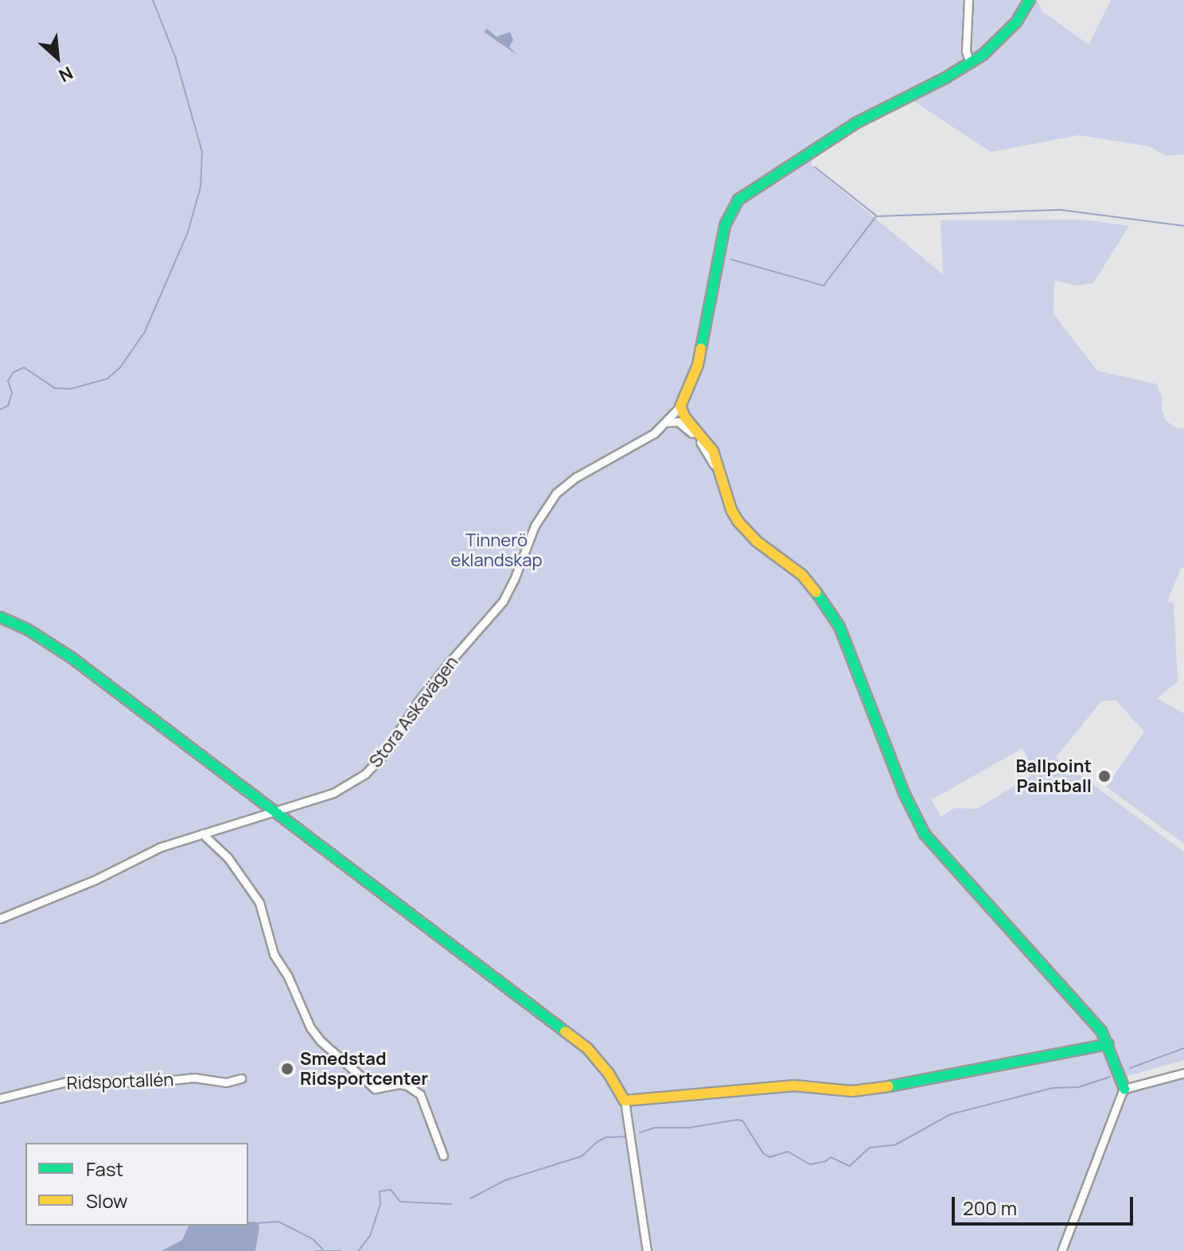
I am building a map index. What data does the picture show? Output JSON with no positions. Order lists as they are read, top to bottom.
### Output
{
  "streets": {
    "street": ["Stora Askavägen", "Ridsportallén"]
  },
  "parks": ["Tinnerö eklandskap"],
  "places": ["Ballpoint Paintball", "Smedstad Ridsportcenter"],
  "legend": ["Fast", "Slow"],
  "scale_bar": "200 m",
  "north": "bottom right"
}
